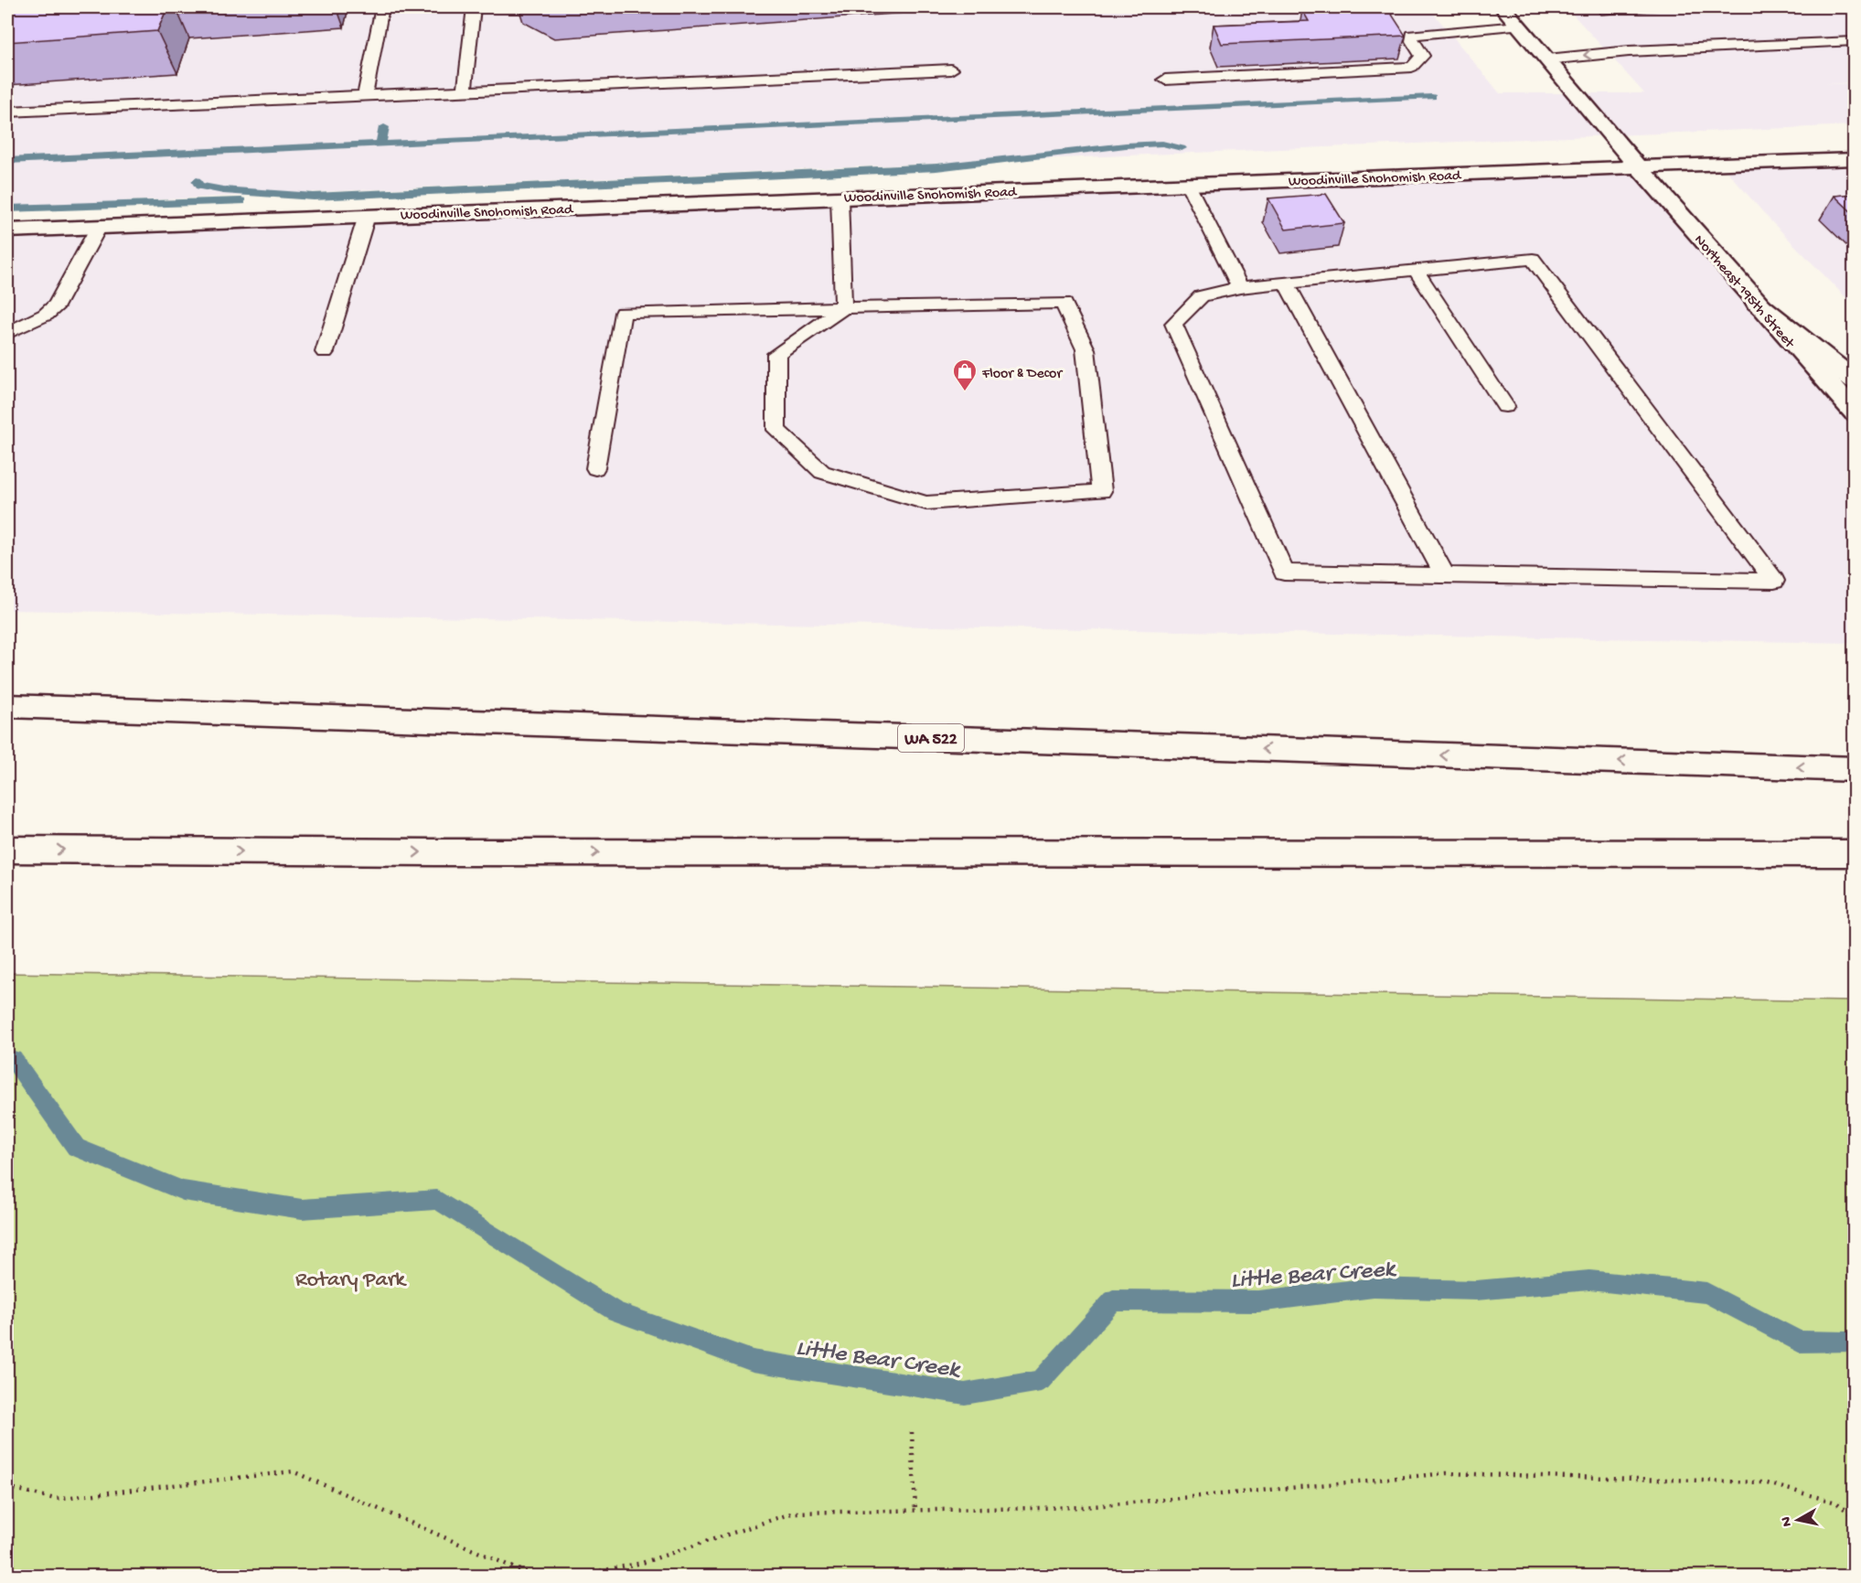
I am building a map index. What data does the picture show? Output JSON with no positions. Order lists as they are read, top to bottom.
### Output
{
  "streets": {
    "main road": ["Woodinville Snohomish Road", "Northeast 195th Street", "WA 522"]
  },
  "crossings": [
    ["Woodinville Snohomish Road", "Northeast 195th Street"]
  ],
  "water": ["Little Bear Creek"],
  "parks": ["Rotary Park"],
  "places": {
    "shop": ["Floor & Decor"]
  },
  "north": "left"
}
